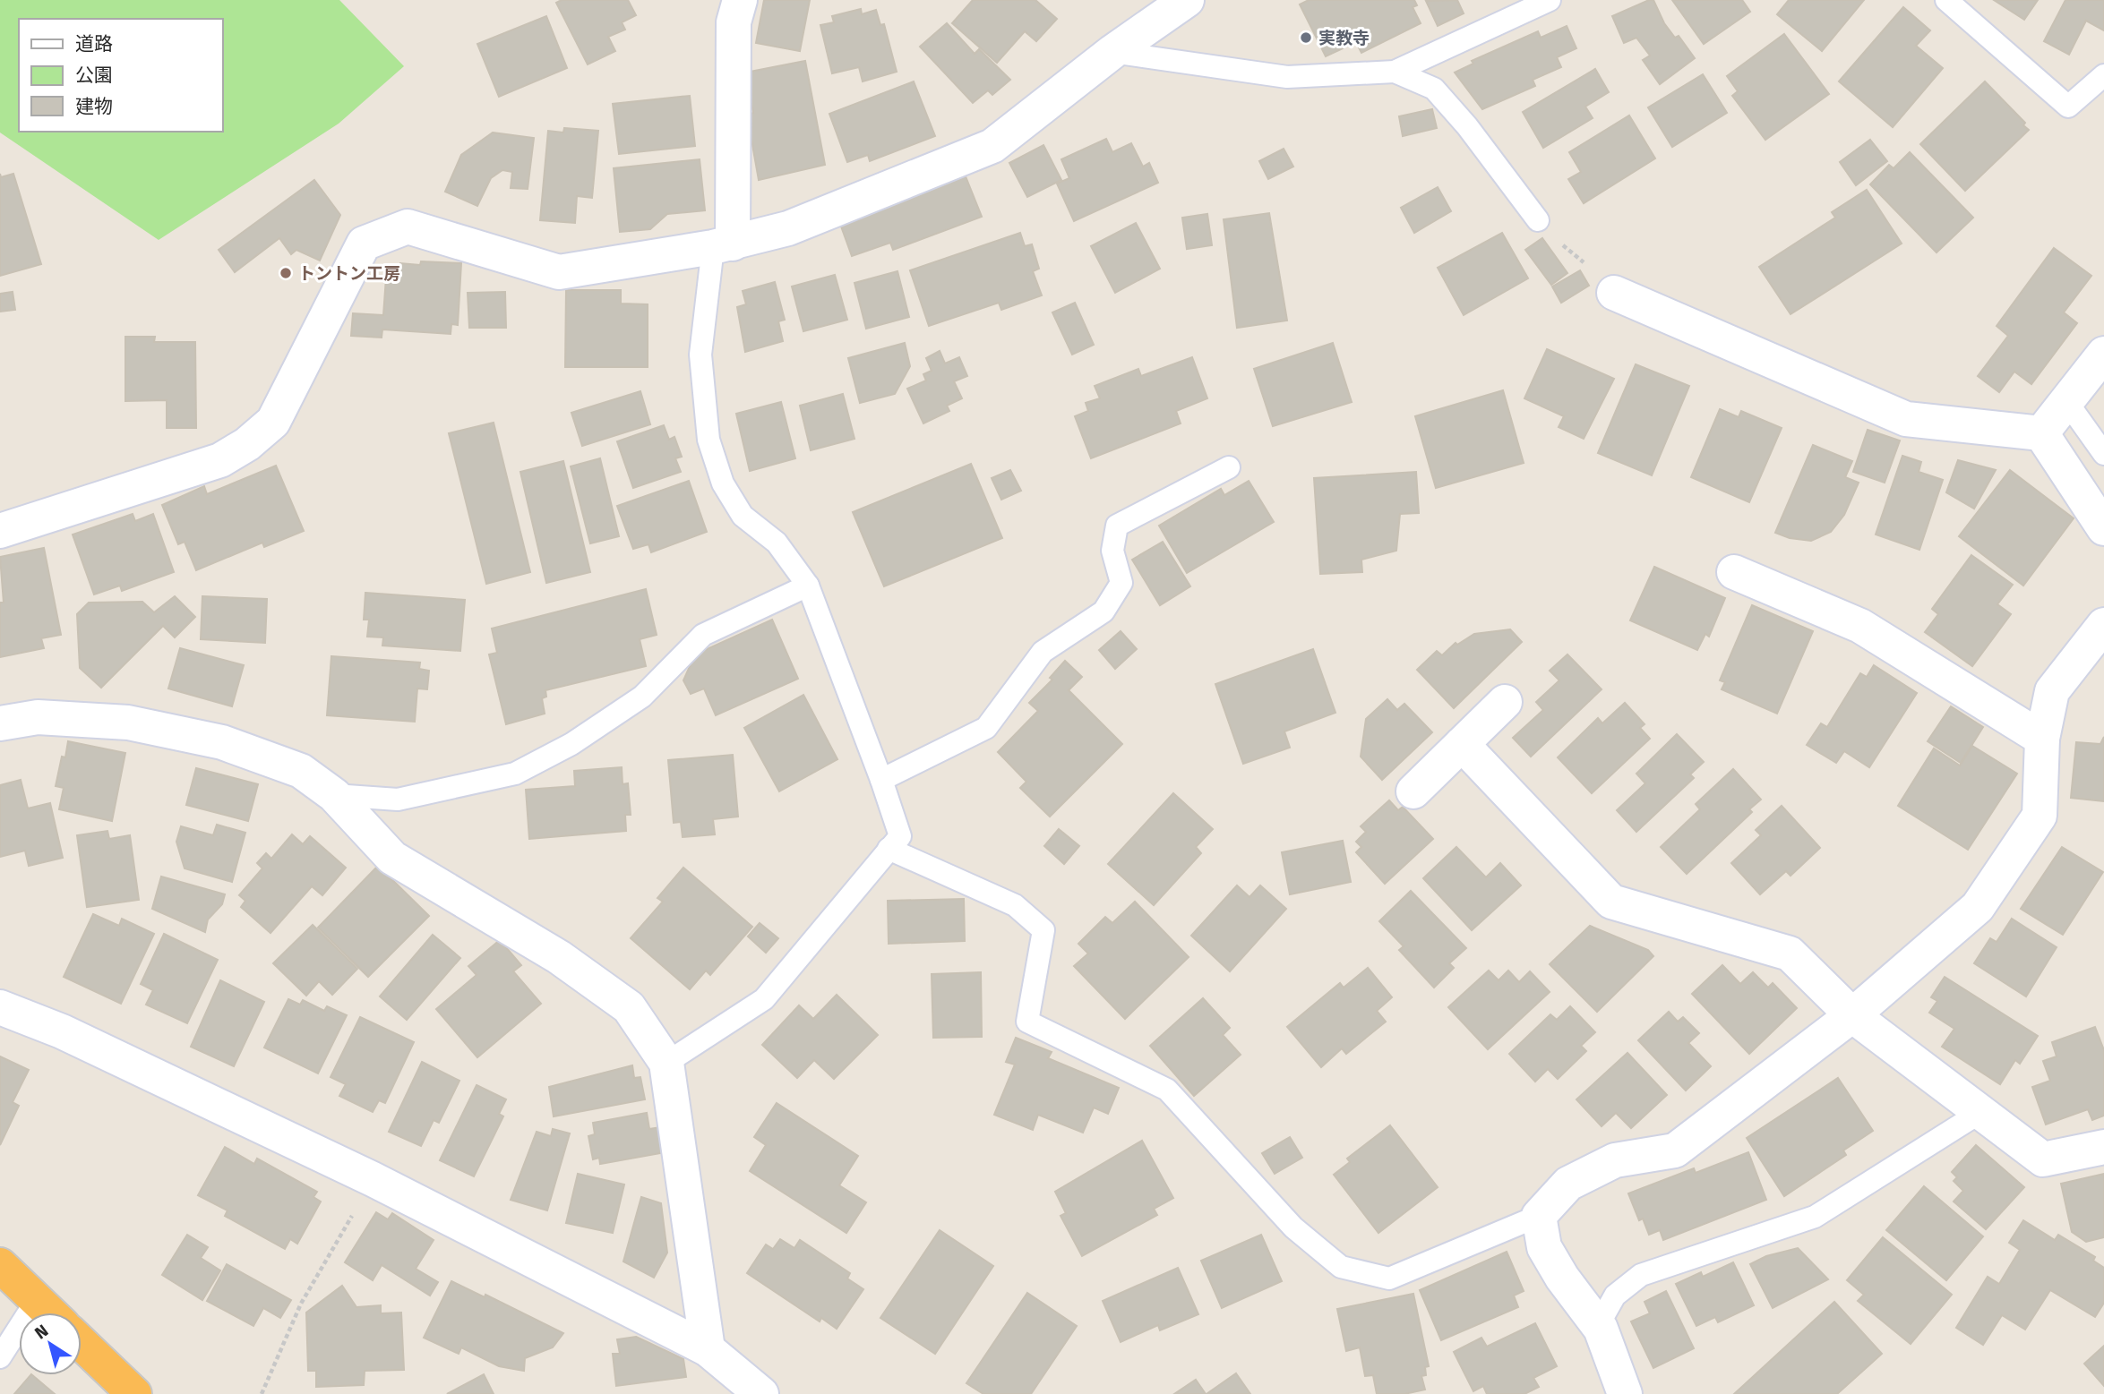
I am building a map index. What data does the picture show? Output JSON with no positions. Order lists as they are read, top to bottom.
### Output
{
  "places": ["実教寺", "トントン工房"],
  "legend": ["道路", "公園", "建物"],
  "north": "top left"
}
